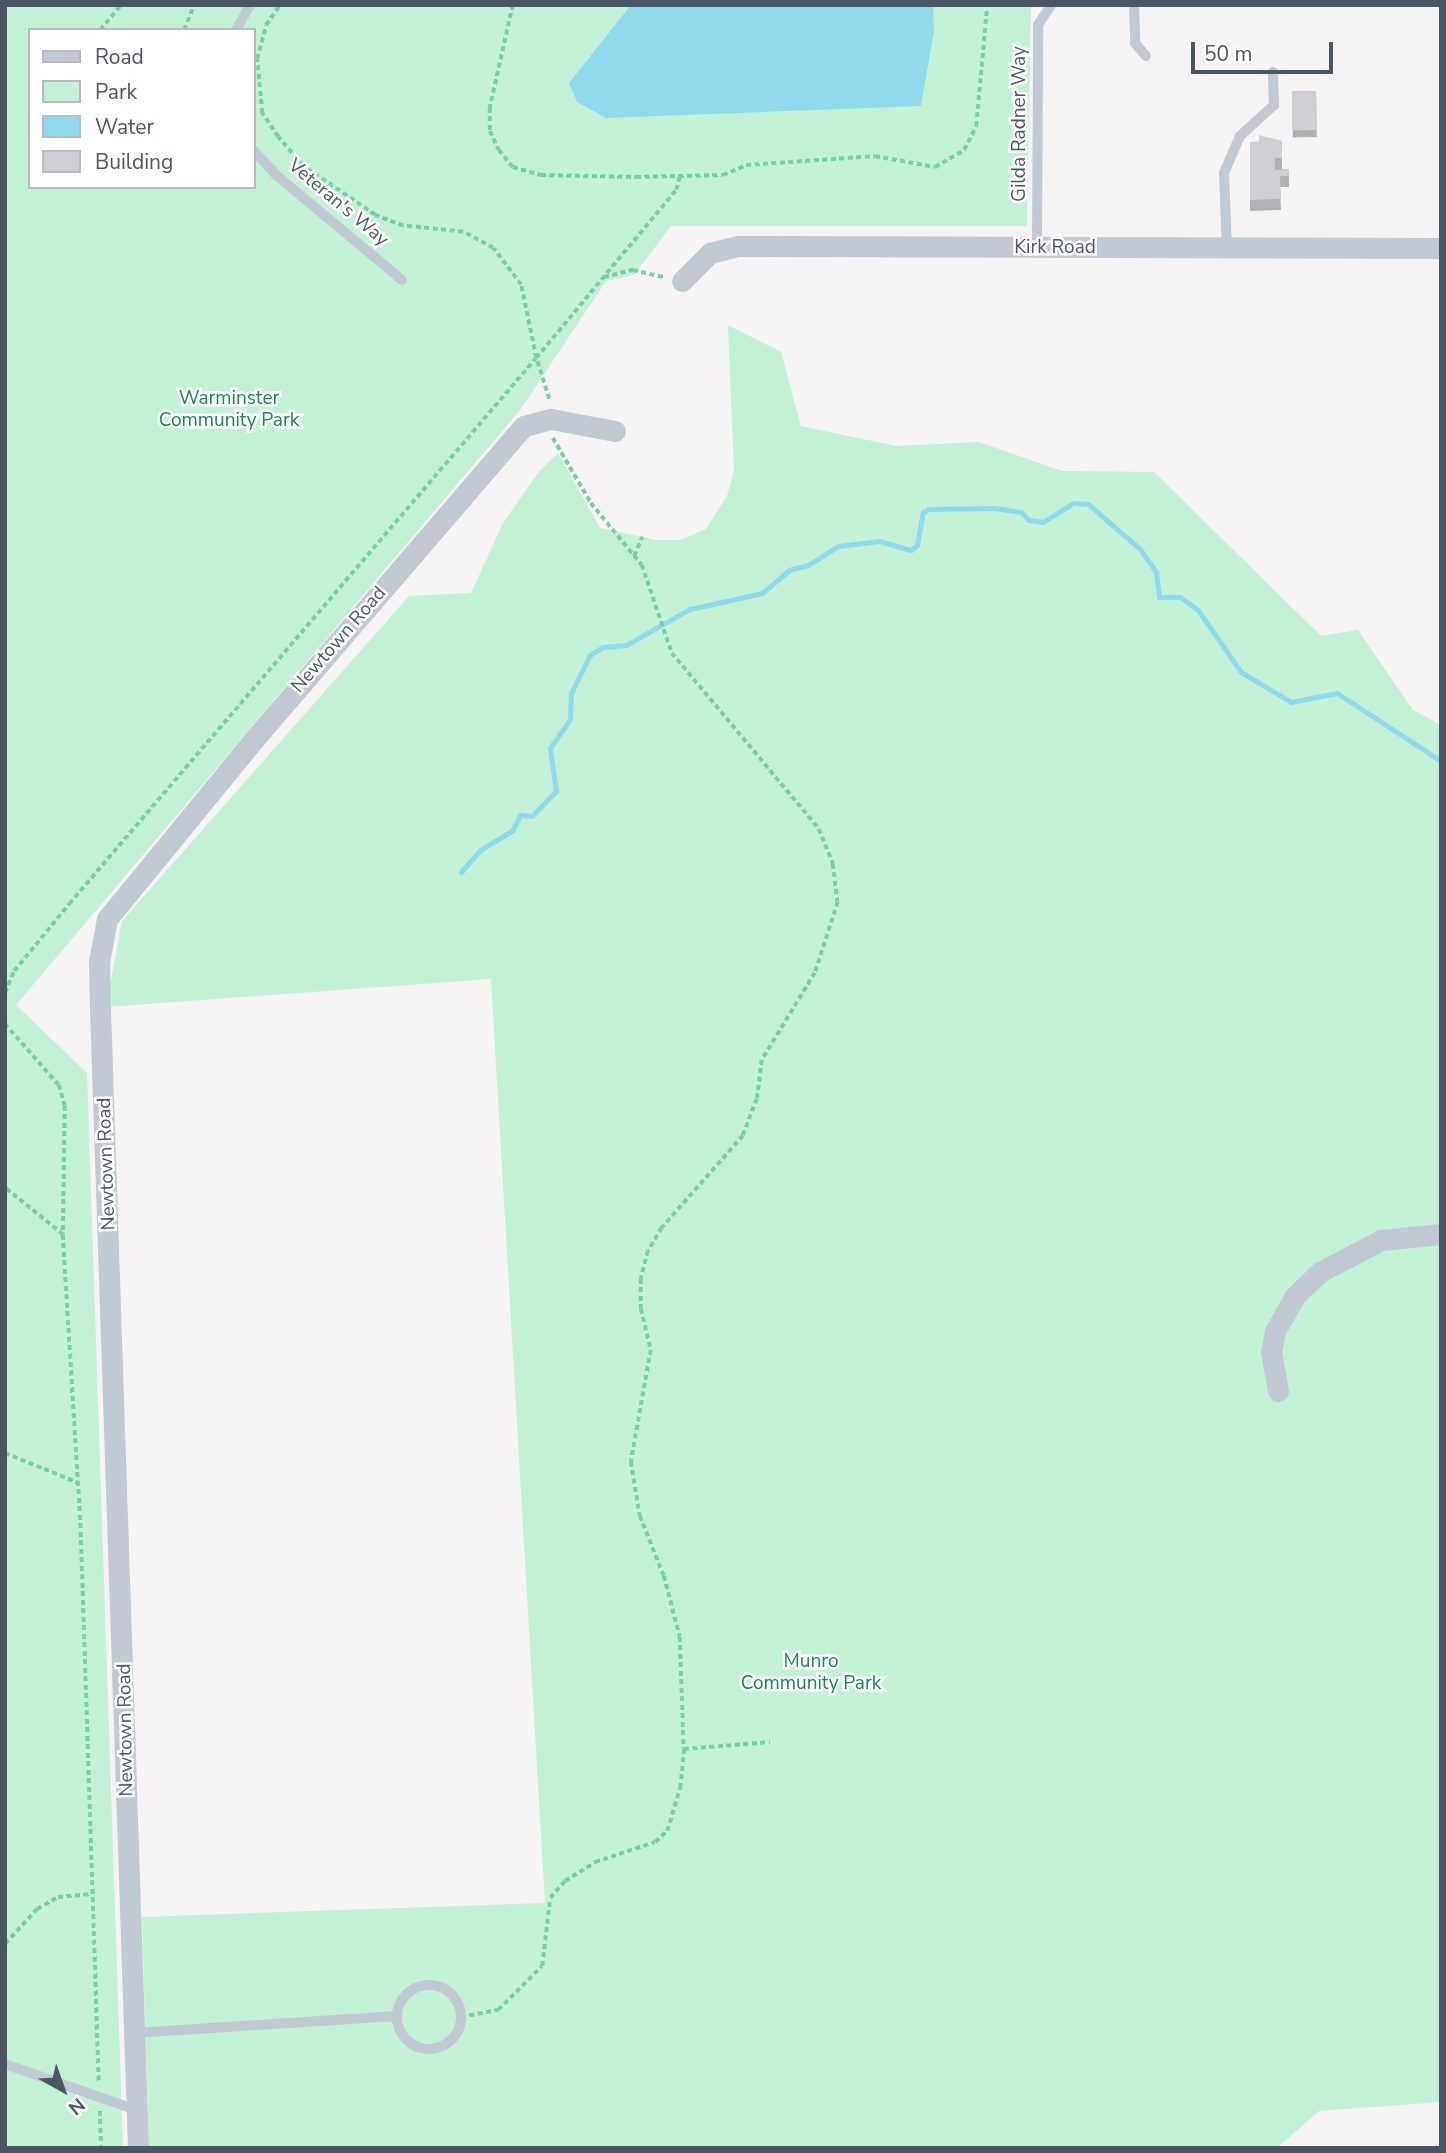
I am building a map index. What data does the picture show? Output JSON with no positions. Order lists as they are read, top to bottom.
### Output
{
  "streets": {
    "street": ["Kirk Road", "Newtown Road"],
    "lane": ["Gilda Radner Way", "Veteran's Way"]
  },
  "crossings": [
    ["Gilda Radner Way", "Kirk Road"]
  ],
  "parks": ["Warminster Community Park", "Munro Community Park"],
  "legend": [
    "Road",
    "Park",
    "Water",
    "Building"
  ],
  "scale_bar": "50 m",
  "north": "bottom right"
}
